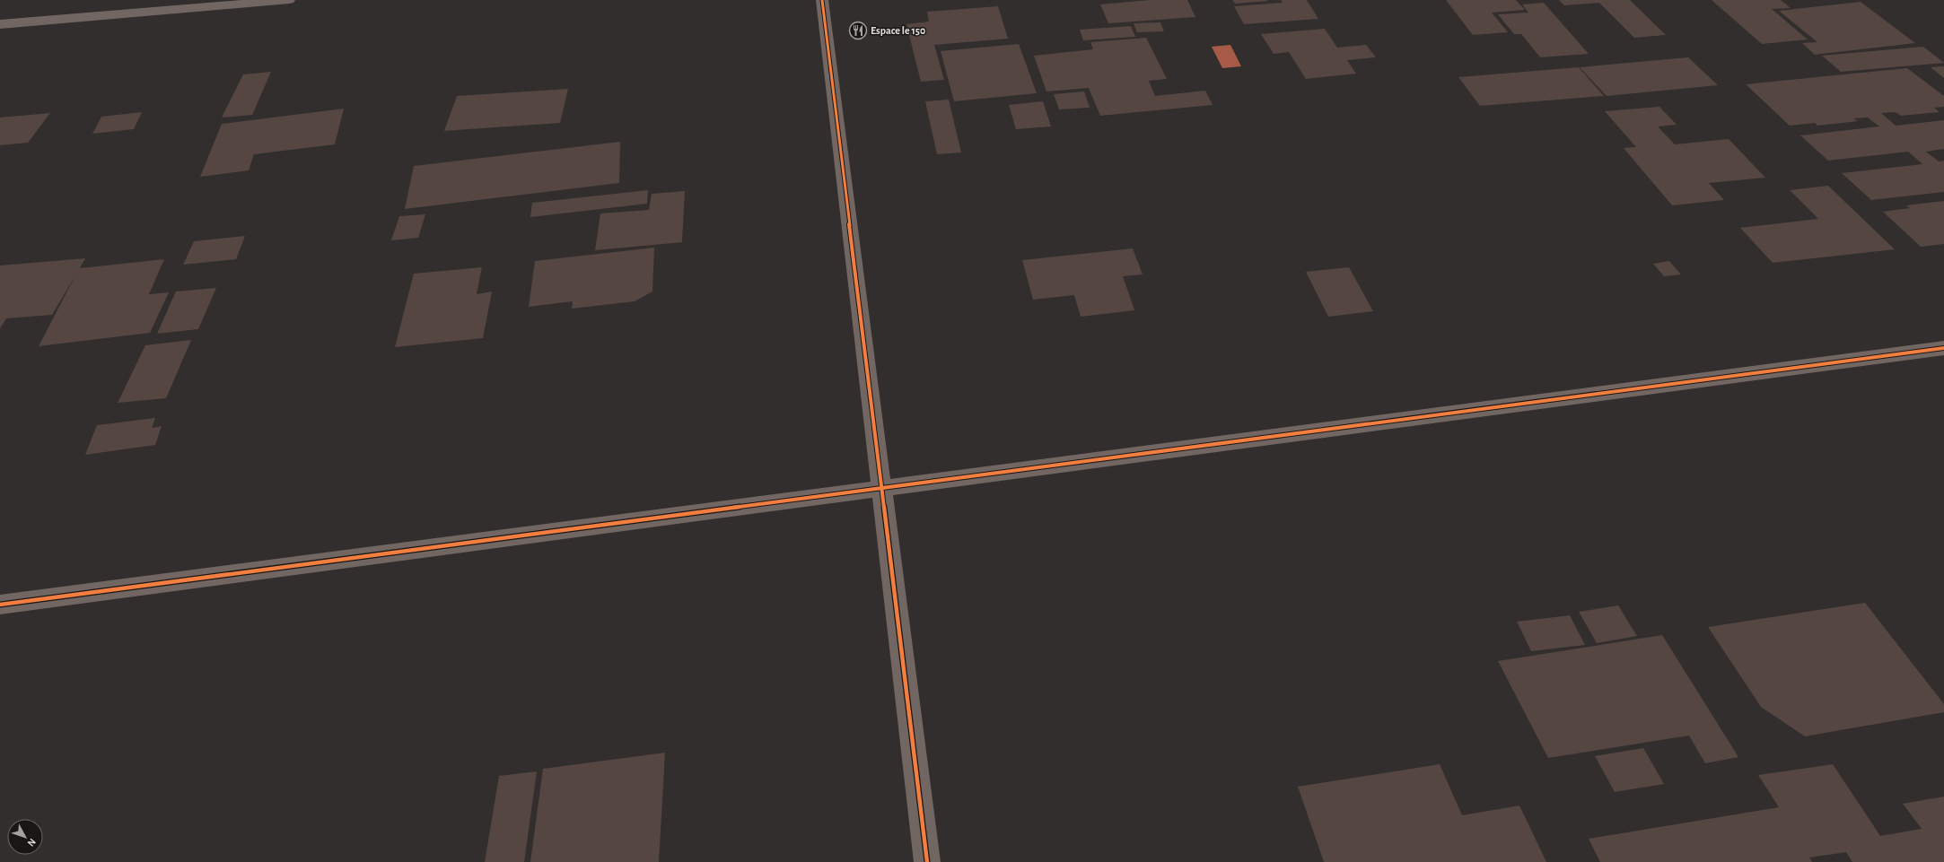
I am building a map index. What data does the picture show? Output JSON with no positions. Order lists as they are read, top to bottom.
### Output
{
  "places": {
    "restaurant": ["Espace le 150"]
  },
  "north": "bottom right"
}
